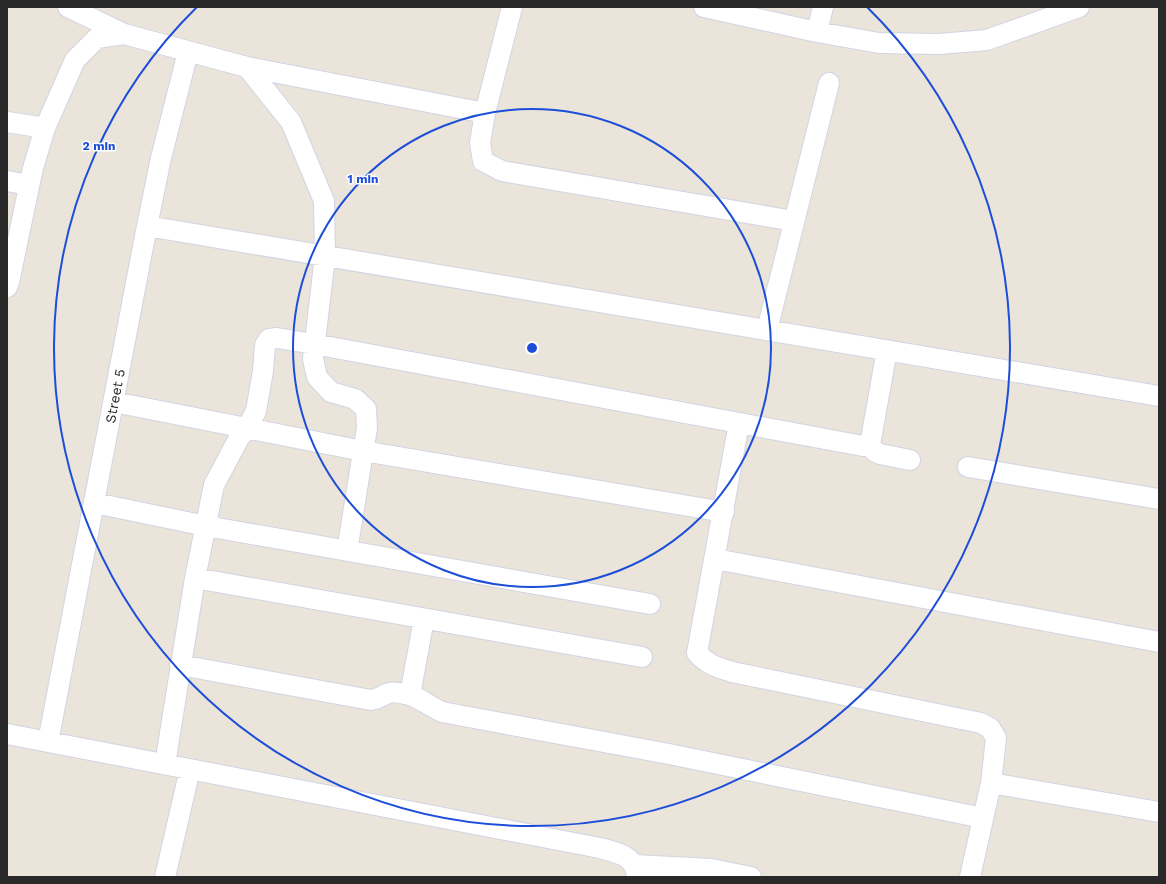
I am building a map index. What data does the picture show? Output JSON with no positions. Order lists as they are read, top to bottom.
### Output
{
  "streets": {
    "street": ["Street 5"]
  },
  "rings": ["2 min", "1 min"]
}
